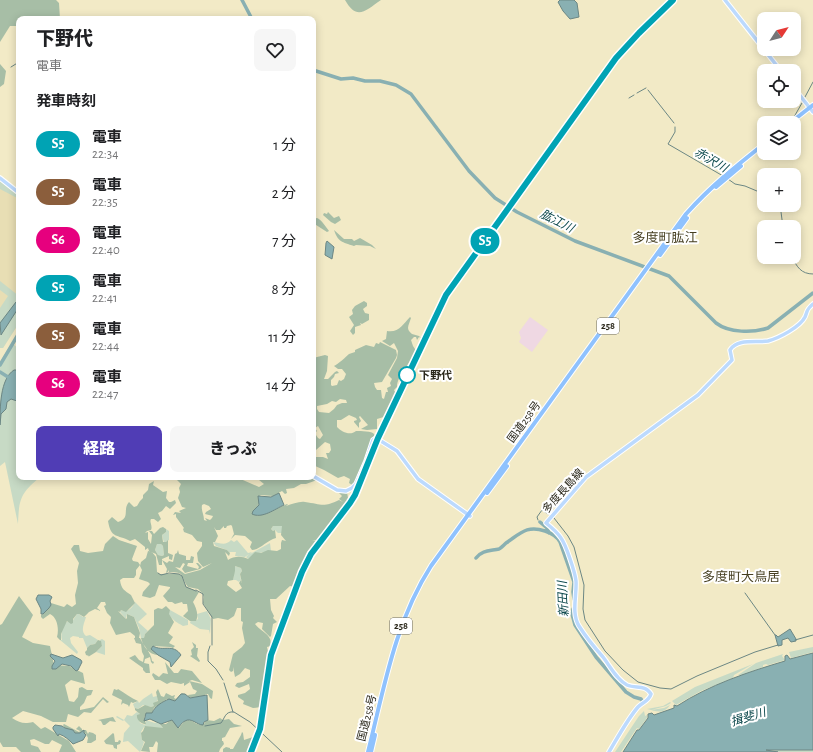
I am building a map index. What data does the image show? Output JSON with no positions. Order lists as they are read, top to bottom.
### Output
{
  "streets": {
    "highway": ["258", "国道258号"],
    "main road": ["多度長島線"]
  },
  "districts": ["多度町肱江", "多度町大鳥居"],
  "water": [
    "赤沢川",
    "肱江川",
    "新田川",
    "揖斐川"
  ],
  "places": ["下野代"],
  "north": "top right",
  "page": {
    "on_map": "S5",
    "map_buttons": ["+", "−"],
    "heading": [
      ["下野代", "電車"],
      "発車時刻"
    ],
    "list": [
      {
        "mark": "S5",
        "name": "電車",
        "note": "22:34",
        "value": "1 分"
      },
      {
        "mark": "S5",
        "name": "電車",
        "note": "22:35",
        "value": "2 分"
      },
      {
        "mark": "S6",
        "name": "電車",
        "note": "22:40",
        "value": "7 分"
      },
      {
        "mark": "S5",
        "name": "電車",
        "note": "22:41",
        "value": "8 分"
      },
      {
        "mark": "S5",
        "name": "電車",
        "note": "22:44",
        "value": "11 分"
      },
      {
        "mark": "S6",
        "name": "電車",
        "note": "22:47",
        "value": "14 分"
      }
    ],
    "buttons": ["経路", "きっぷ"]
  }
}
